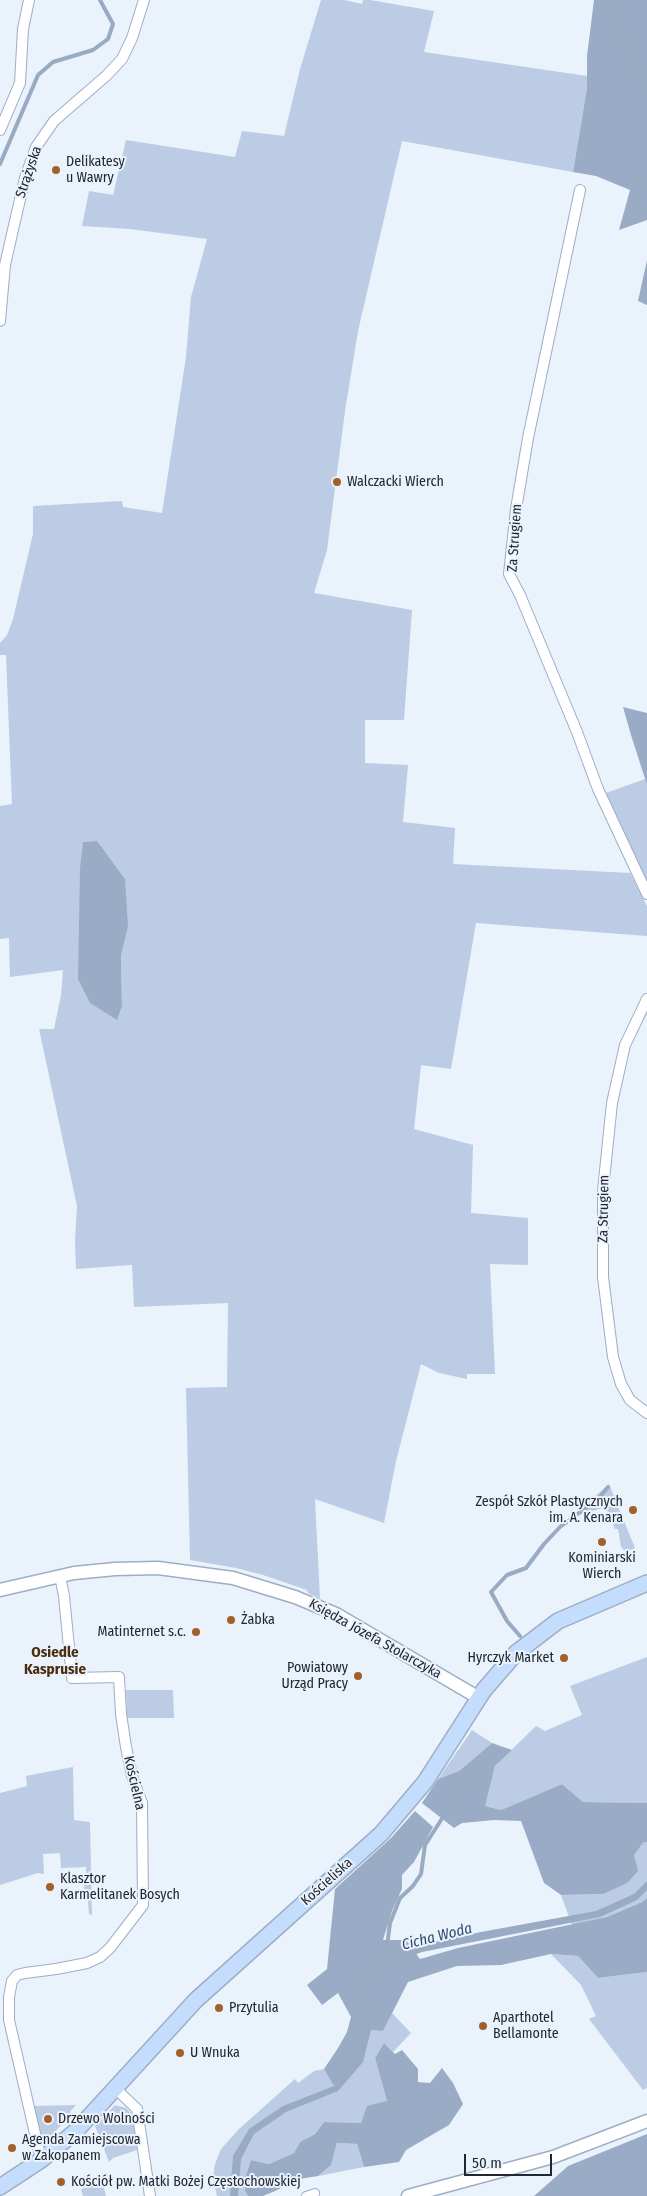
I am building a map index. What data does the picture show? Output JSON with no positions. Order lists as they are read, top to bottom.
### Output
{
  "streets": {
    "main road": ["Kościeliska"],
    "street": [
      "Strążyska",
      "Za Strugiem",
      "Księdza Józefa Stolarczyka",
      "Kościelna"
    ]
  },
  "crossings": [
    ["Księdza Józefa Stolarczyka", "Kościelna"],
    ["Księdza Józefa Stolarczyka", "Kościeliska"],
    ["Kościelna", "Kościeliska"]
  ],
  "districts": ["Osiedle Kasprusie"],
  "water": ["Cicha Woda"],
  "places": [
    "Delikatesy u Wawry",
    "Walczacki Wierch",
    "Zespół Szkół Plastycznych im. A. Kenara",
    "Kominiarski Wierch",
    "Żabka",
    "Matinternet s.c.",
    "Hyrczyk Market",
    "Powiatowy Urząd Pracy",
    "Klasztor Karmelitanek Bosych",
    "Przytulia",
    "Aparthotel Bellamonte",
    "U Wnuka",
    "Drzewo Wolności",
    "Agenda Zamiejscowa w Zakopanem",
    "Kościół pw. Matki Bożej Częstochowskiej"
  ],
  "scale_bar": "50 m"
}
